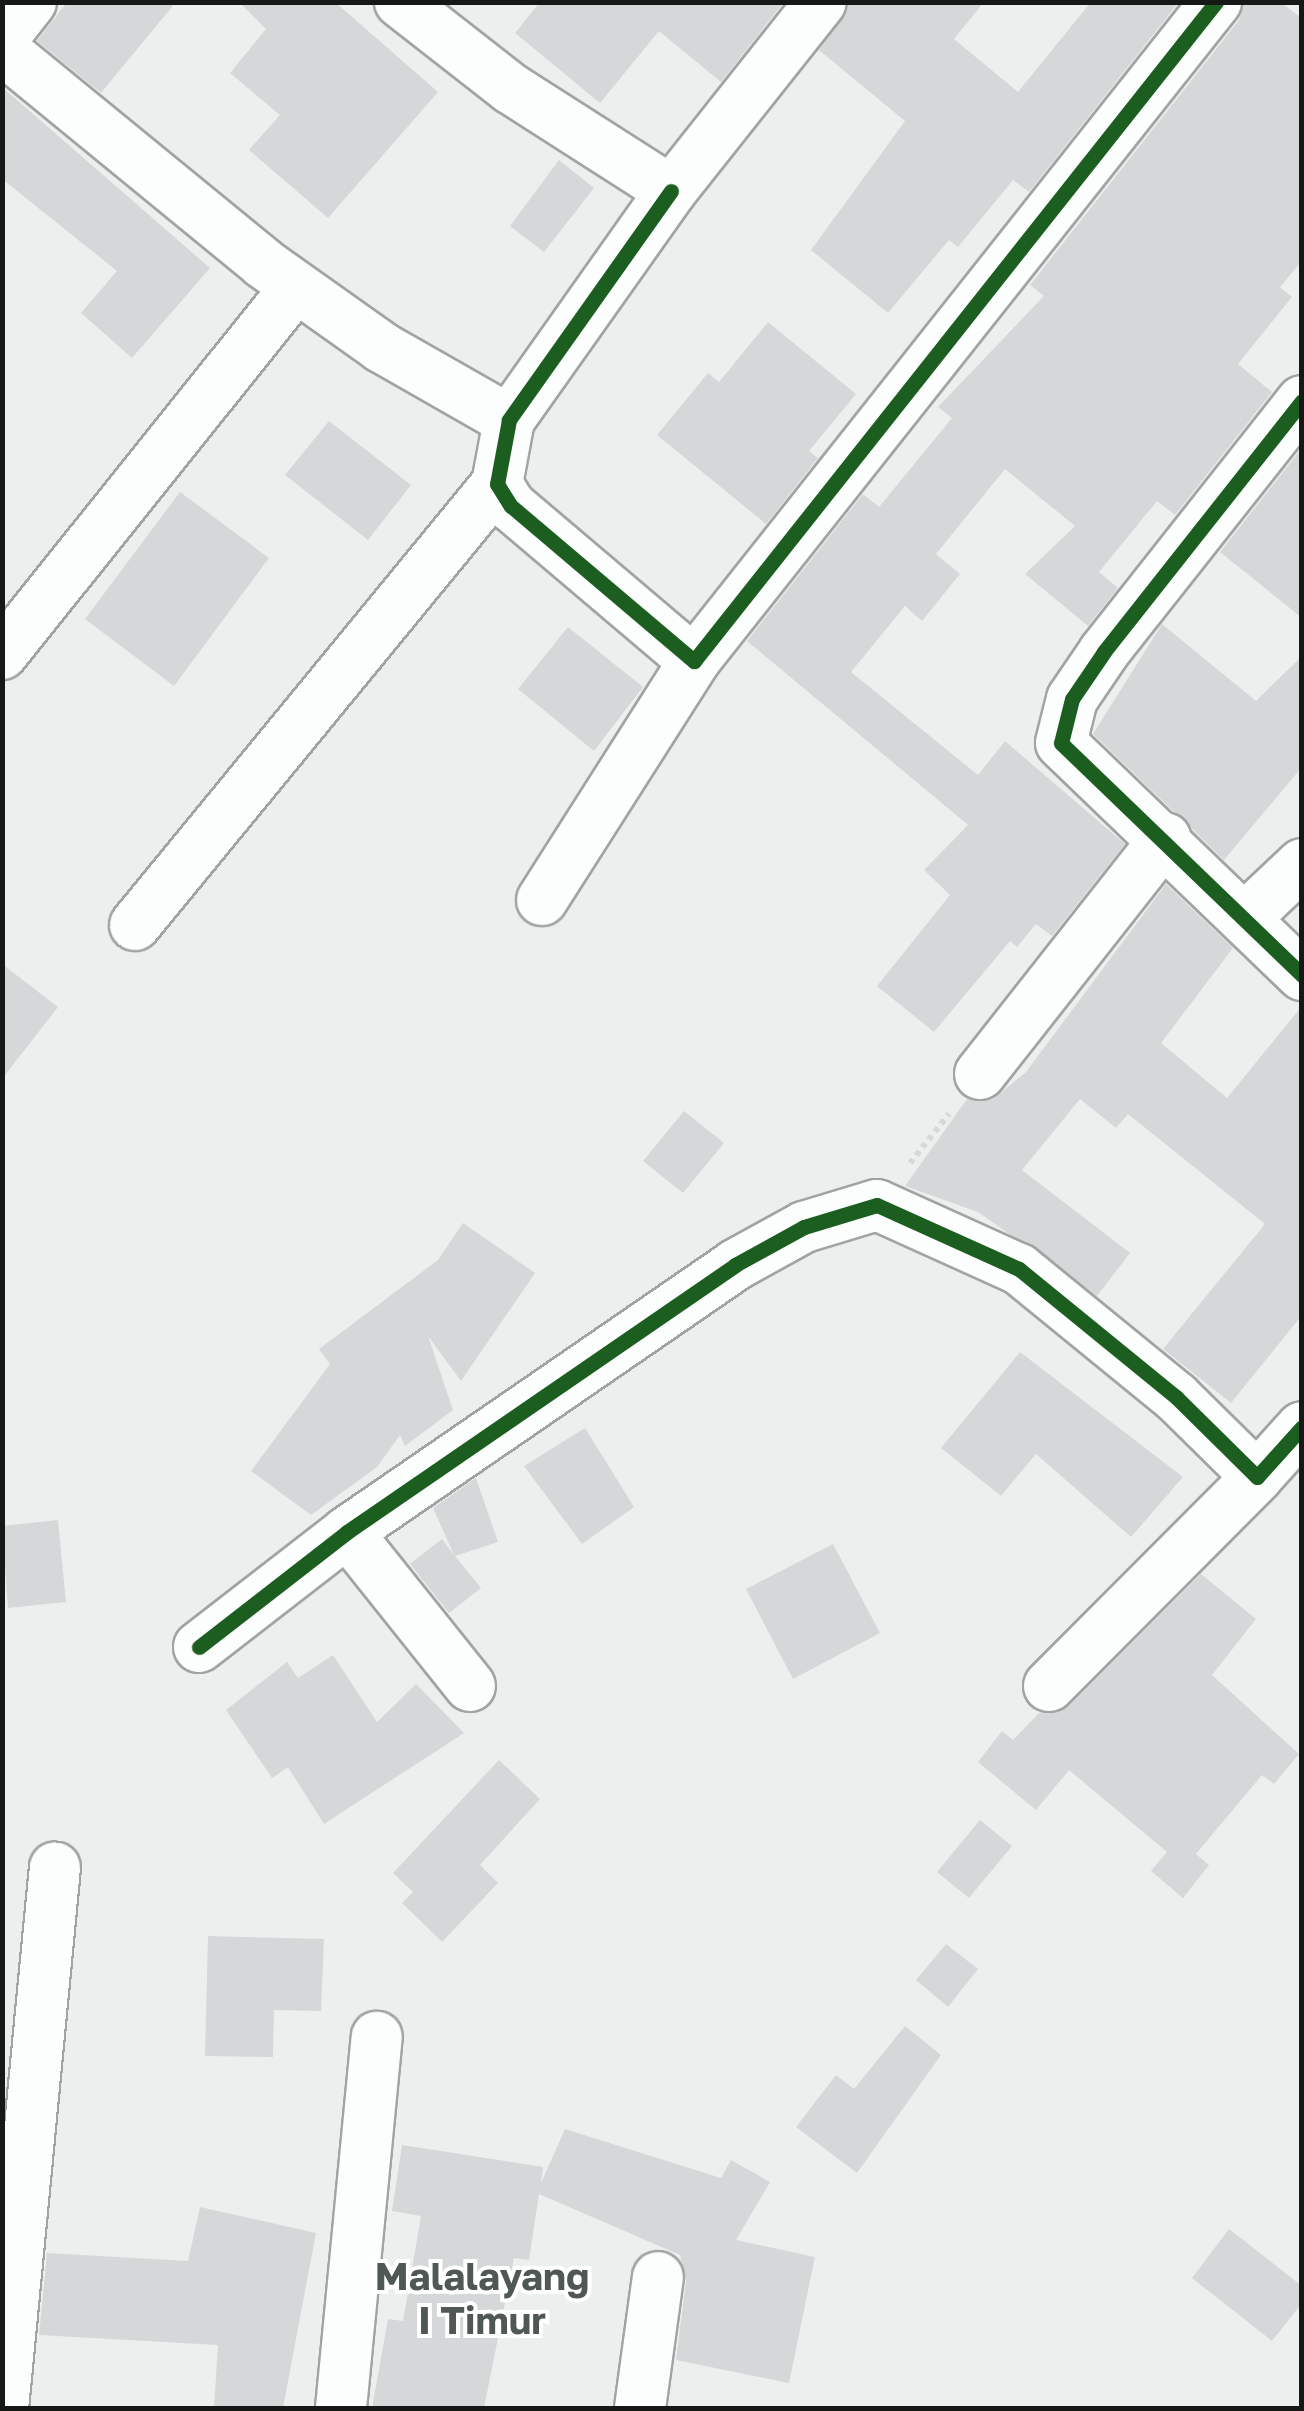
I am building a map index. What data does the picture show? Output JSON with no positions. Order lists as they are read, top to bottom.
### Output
{
  "districts": ["Malalayang I Timur"]
}
